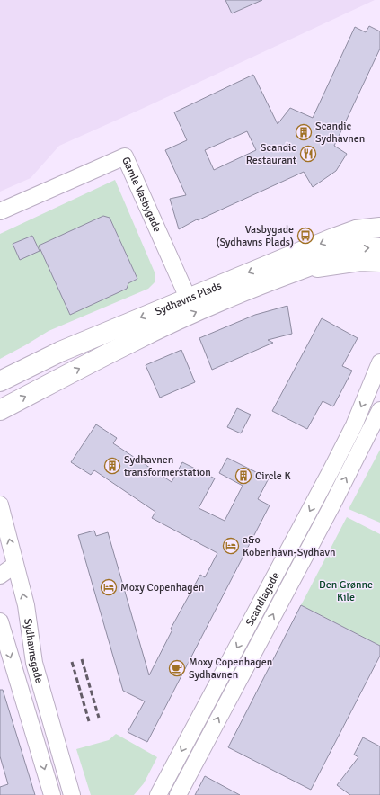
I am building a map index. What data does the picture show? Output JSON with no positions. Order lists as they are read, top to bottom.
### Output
{
  "streets": {
    "main road": ["Sydhavns Plads"],
    "street": ["Gamle Vasbygade", "Scandiagade", "Sydhavnsgade"]
  },
  "crossings": [
    ["Gamle Vasbygade", "Sydhavns Plads"]
  ],
  "parks": ["Den Grønne Kile"],
  "places": {
    "building": ["Scandic Sydhavnen", "Sydhavnen transformerstation", "Circle K"],
    "restaurant": ["Scandic Restaurant"],
    "bus stop": ["Vasbygade (Sydhavns Plads)"],
    "hotel": ["a&o Kobenhavn-Sydhavn", "Moxy Copenhagen"],
    "cafe": ["Moxy Copenhagen Sydhavnen"]
  }
}
